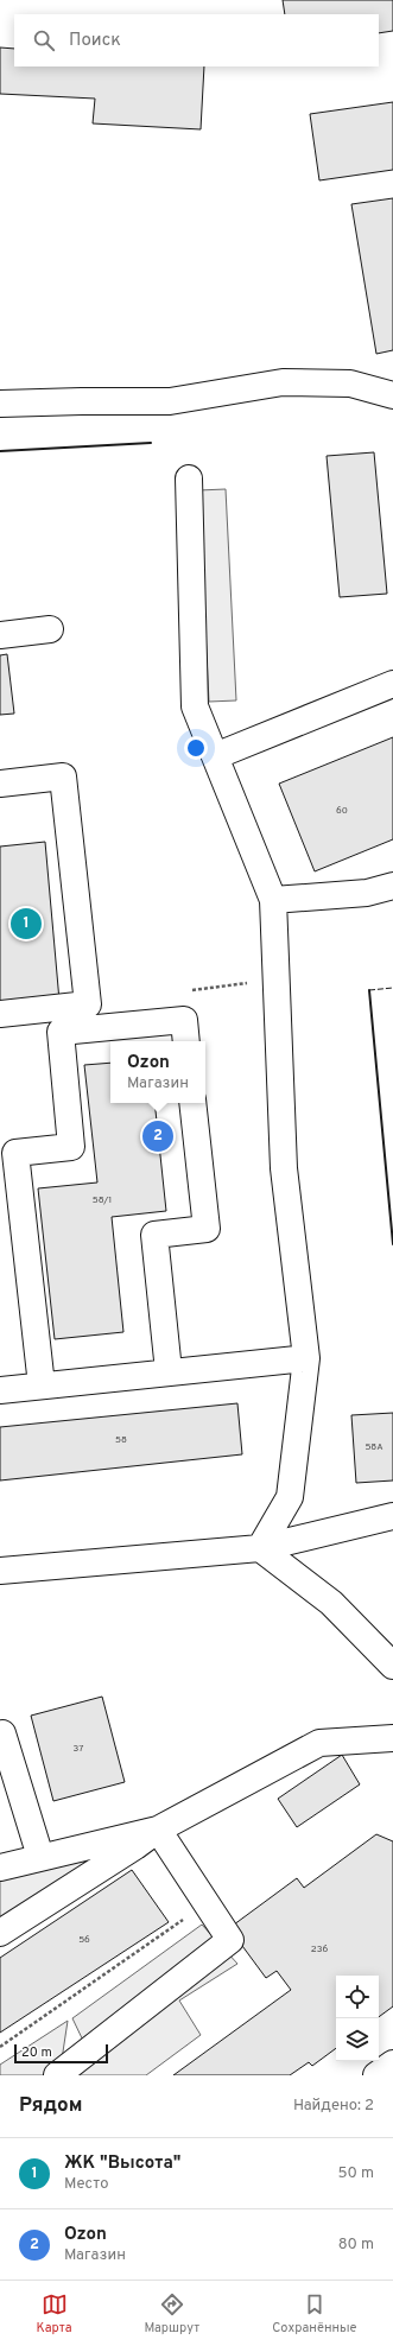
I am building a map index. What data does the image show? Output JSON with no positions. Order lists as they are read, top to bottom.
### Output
{
  "house_numbers": [
    "60",
    "58/1",
    "58",
    "58А",
    "37",
    "56",
    "236"
  ],
  "scale_bar": "20 m",
  "page": {
    "search": "Поиск",
    "pins": ["1", "2"],
    "popup": ["Ozon", "Магазин"],
    "scale": "20 m",
    "heading": ["Рядом", "Найдено: 2"],
    "list": [
      {
        "mark": "1",
        "name": "ЖК \"Высота\"",
        "note": "Место",
        "value": "50 m"
      },
      {
        "mark": "2",
        "name": "Ozon",
        "note": "Магазин",
        "value": "80 m"
      }
    ],
    "nav": ["Карта", "Маршрут", "Сохранённые"]
  }
}
